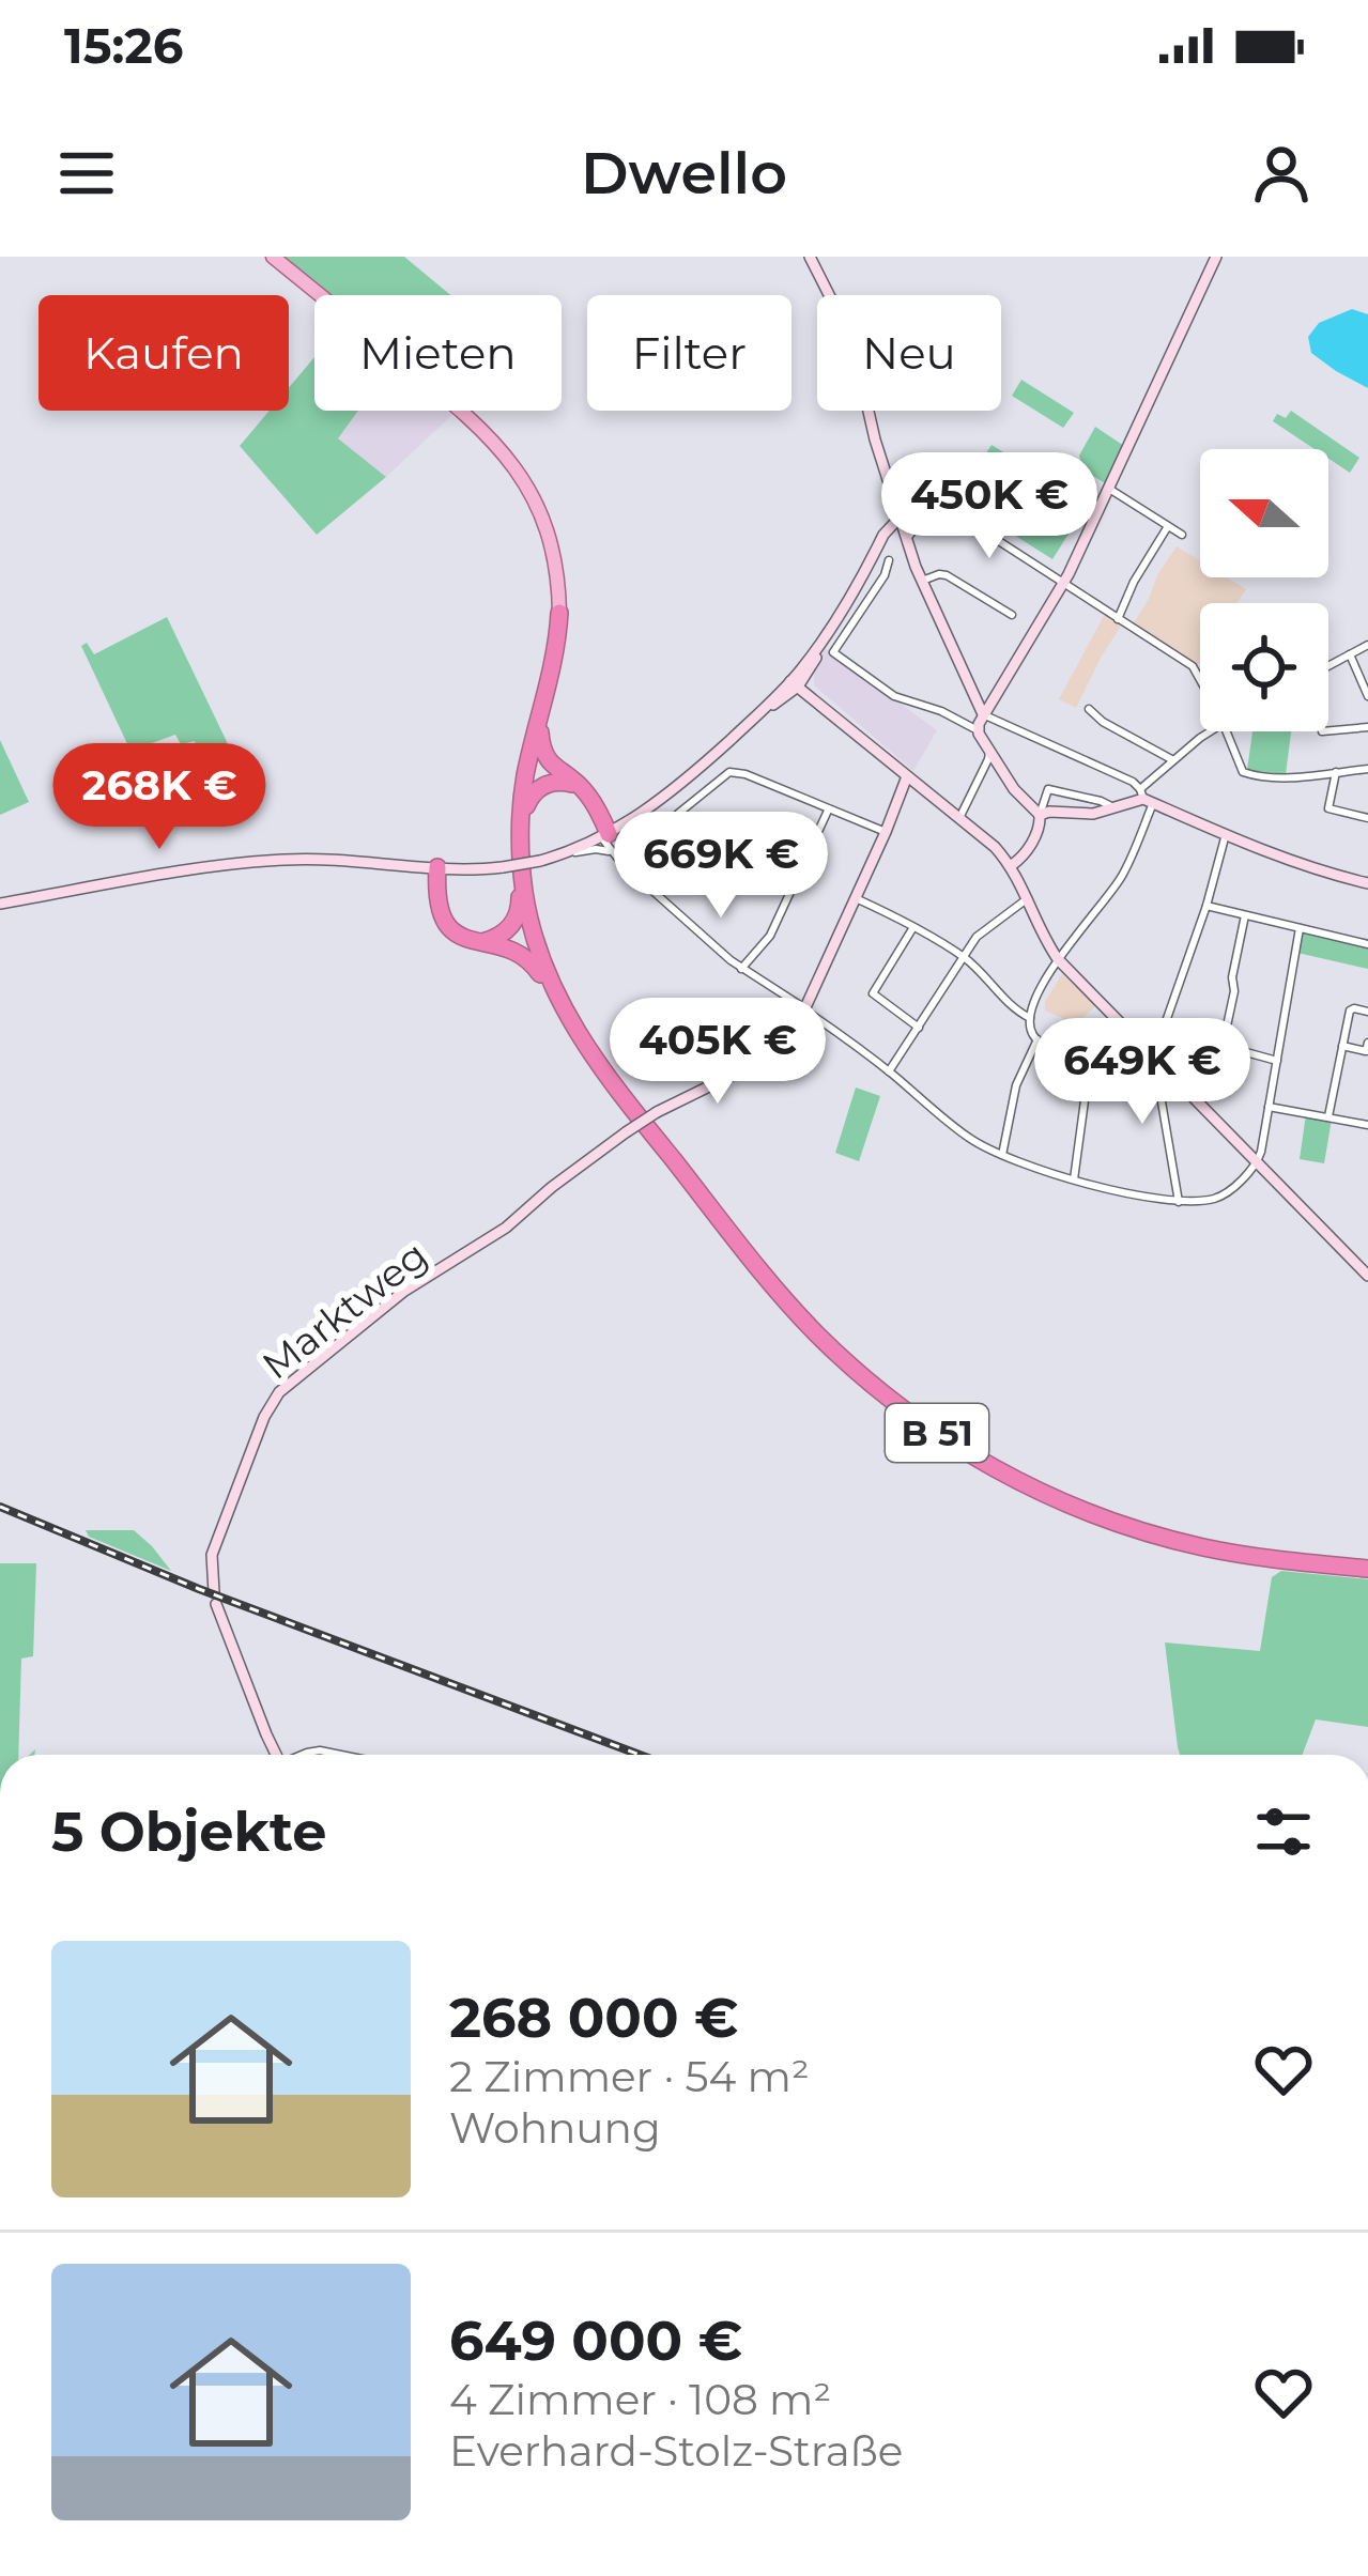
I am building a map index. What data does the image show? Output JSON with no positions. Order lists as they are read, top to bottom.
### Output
{
  "streets": {
    "highway": ["B 51"],
    "street": ["Marktweg"]
  },
  "north": "left",
  "page": {
    "status": "15:26",
    "header": "Dwello",
    "chip": [
      "Kaufen",
      "Mieten",
      "Filter",
      "Neu"
    ],
    "price": [
      "450K €",
      "268K €",
      "669K €",
      "405K €",
      "649K €"
    ],
    "heading": "5 Objekte",
    "list": [
      {
        "name": "268 000 €",
        "note": "2 Zimmer · 54 m² · Wohnung"
      },
      {
        "name": "649 000 €",
        "note": "4 Zimmer · 108 m² · Everhard-Stolz-Straße"
      }
    ]
  }
}
